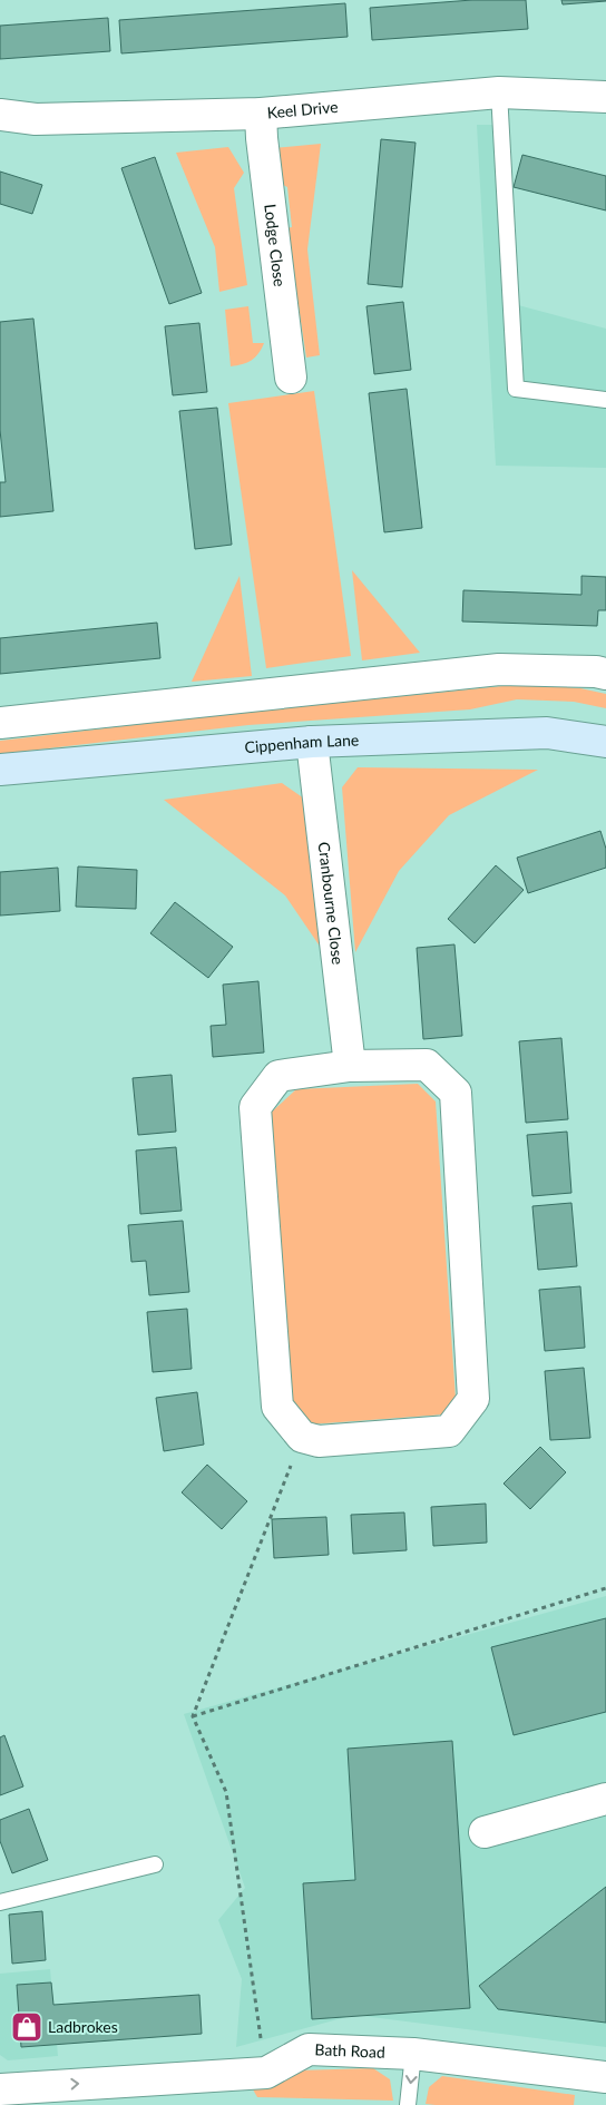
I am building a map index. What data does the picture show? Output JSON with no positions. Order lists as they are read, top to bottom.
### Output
{
  "streets": {
    "street": [
      "Keel Drive",
      "Lodge Close",
      "Cippenham Lane",
      "Cranbourne Close",
      "Bath Road"
    ]
  },
  "crossings": [
    ["Keel Drive", "Lodge Close"],
    ["Cippenham Lane", "Cranbourne Close"]
  ],
  "one_way": ["Bath Road"],
  "places": {
    "shop": ["Ladbrokes"]
  }
}
